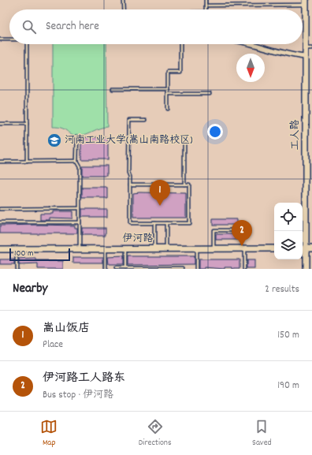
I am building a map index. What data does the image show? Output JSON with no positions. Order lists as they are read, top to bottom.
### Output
{
  "streets": {
    "street": ["工人路", "伊河路"]
  },
  "places": {
    "school or university": ["河南工业大学(嵩山南路校区)"]
  },
  "scale_bar": "100 m",
  "north": "bottom",
  "page": {
    "search": "Search here",
    "pins": ["1", "2"],
    "scale": "100 m",
    "heading": ["Nearby", "2 results"],
    "list": [
      {
        "mark": "1",
        "name": "嵩山饭店",
        "note": "Place",
        "value": "150 m"
      },
      {
        "mark": "2",
        "name": "伊河路工人路东",
        "note": "Bus stop · 伊河路",
        "value": "190 m"
      }
    ],
    "nav": ["Map", "Directions", "Saved"]
  }
}
